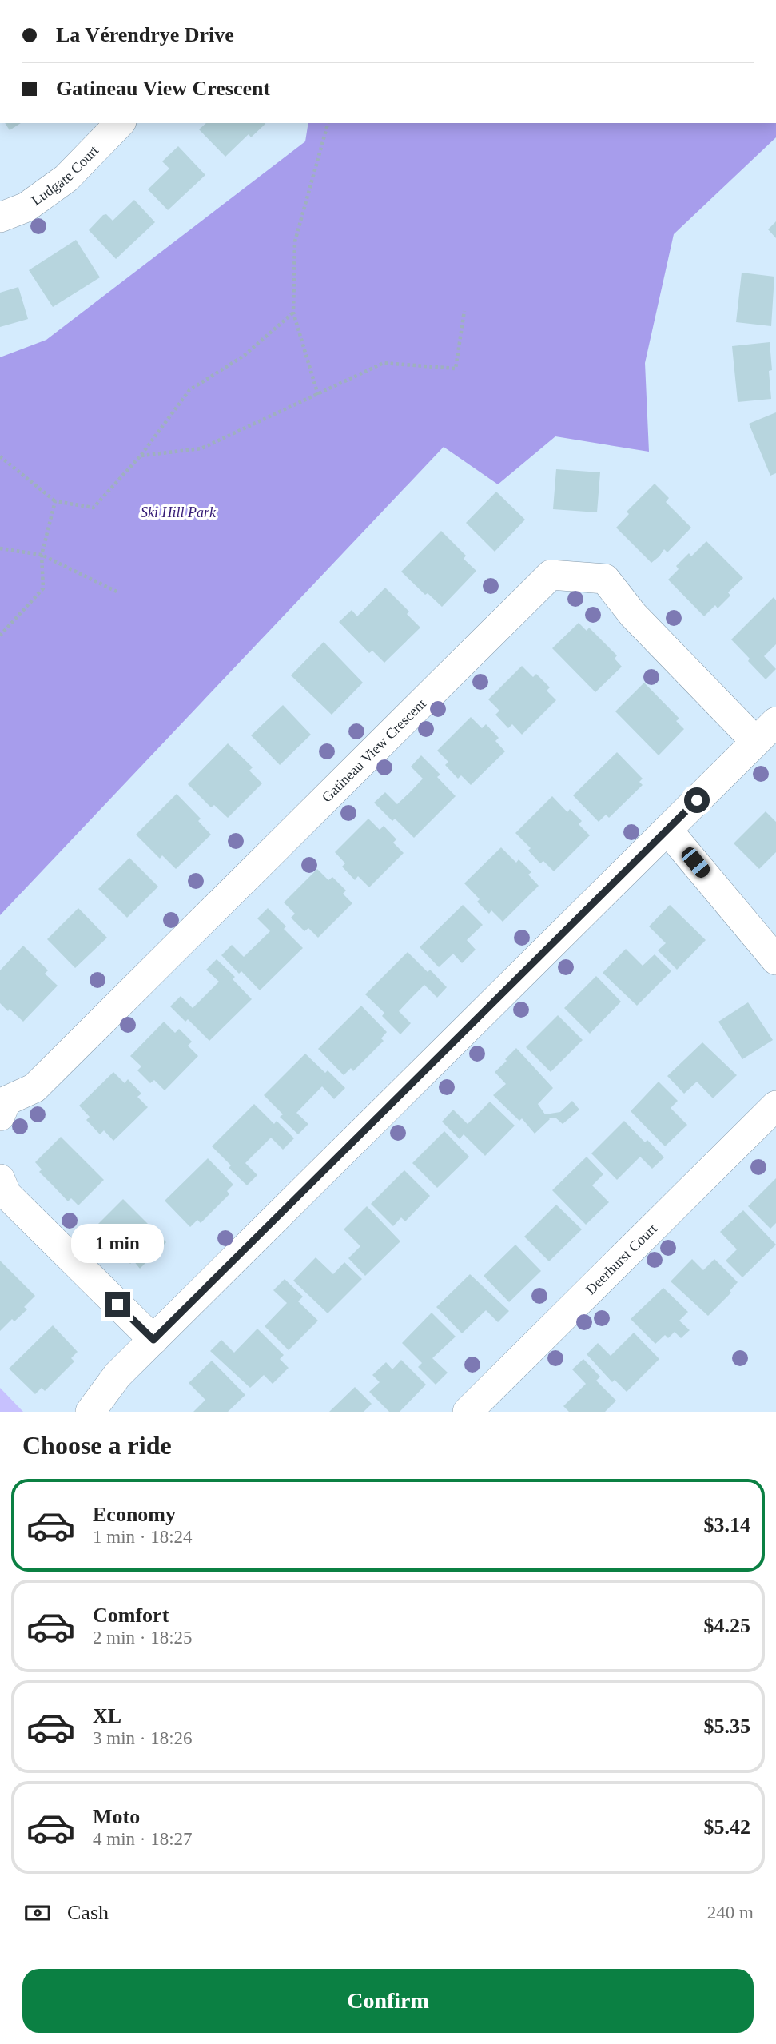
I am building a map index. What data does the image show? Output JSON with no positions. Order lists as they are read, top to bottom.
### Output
{
  "streets": {
    "street": ["Ludgate Court", "Gatineau View Crescent", "Deerhurst Court"]
  },
  "parks": ["Ski Hill Park"],
  "page": {
    "banner": ["La Vérendrye Drive", "Gatineau View Crescent"],
    "bubble": "1 min",
    "heading": "Choose a ride",
    "list": [
      {
        "name": "Economy",
        "note": "1 min · 18:24",
        "value": "$3.14"
      },
      {
        "name": "Comfort",
        "note": "2 min · 18:25",
        "value": "$4.25"
      },
      {
        "name": "XL",
        "note": "3 min · 18:26",
        "value": "$5.35"
      },
      {
        "name": "Moto",
        "note": "4 min · 18:27",
        "value": "$5.42"
      }
    ],
    "pay": ["Cash", "240 m"],
    "buttons": "Confirm"
  }
}
